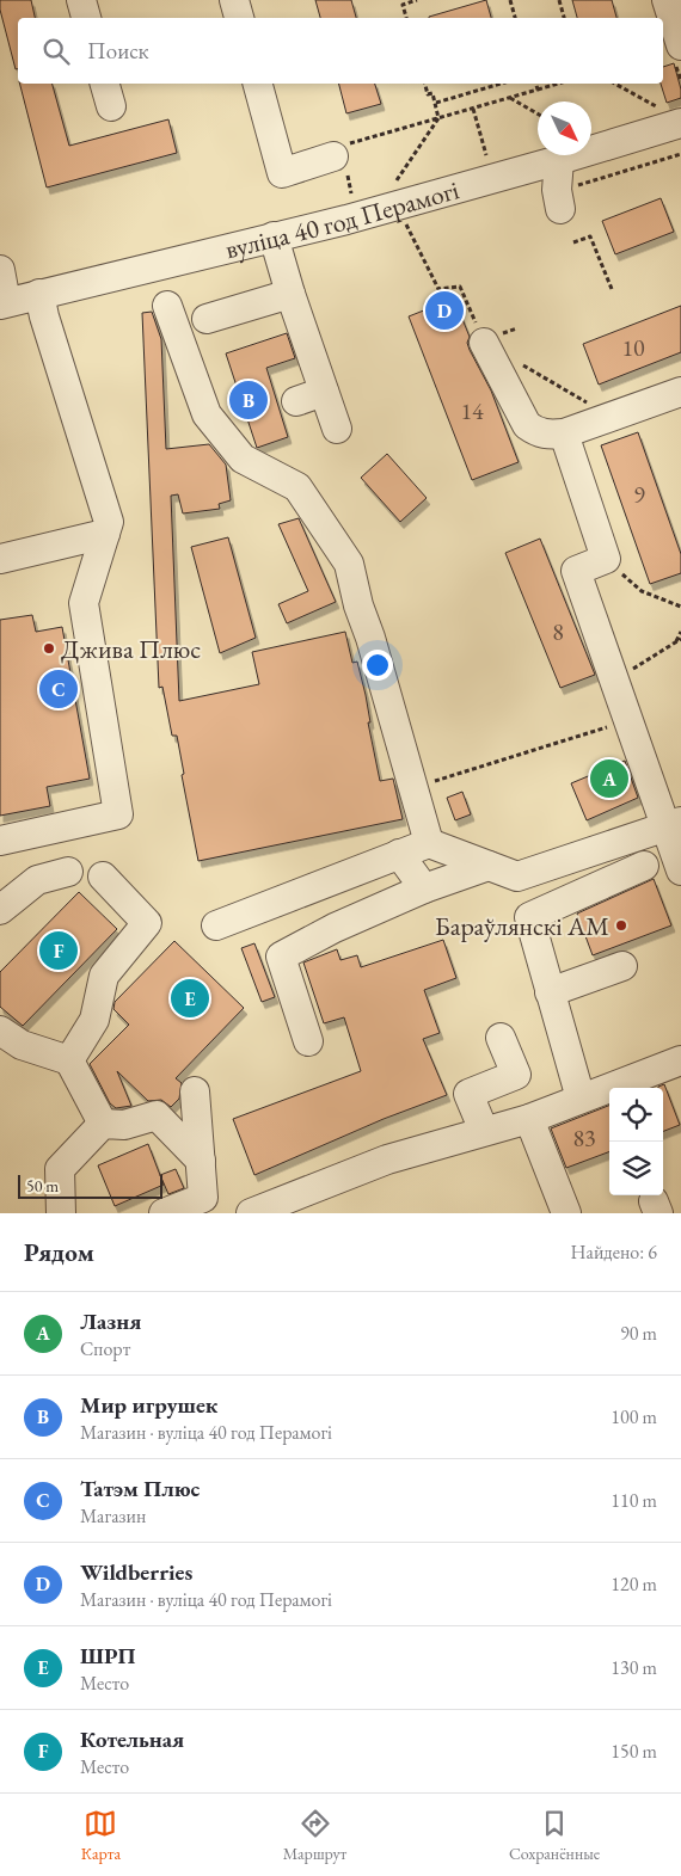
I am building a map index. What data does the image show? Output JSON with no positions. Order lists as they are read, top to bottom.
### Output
{
  "streets": {
    "street": ["вуліца 40 год Перамогі"]
  },
  "places": ["Джива Плюс", "Бараўлянскі АМ"],
  "house_numbers": [
    "10",
    "14",
    "9",
    "8",
    "83"
  ],
  "scale_bar": "50 m",
  "north": "bottom right",
  "page": {
    "search": "Поиск",
    "pins": [
      "D",
      "B",
      "C",
      "A",
      "F",
      "E"
    ],
    "scale": "50 m",
    "heading": ["Рядом", "Найдено: 6"],
    "list": [
      {
        "mark": "A",
        "name": "Лазня",
        "note": "Спорт",
        "value": "90 m"
      },
      {
        "mark": "B",
        "name": "Мир игрушек",
        "note": "Магазин · вуліца 40 год Перамогі",
        "value": "100 m"
      },
      {
        "mark": "C",
        "name": "Татэм Плюс",
        "note": "Магазин",
        "value": "110 m"
      },
      {
        "mark": "D",
        "name": "Wildberries",
        "note": "Магазин · вуліца 40 год Перамогі",
        "value": "120 m"
      },
      {
        "mark": "E",
        "name": "ШРП",
        "note": "Место",
        "value": "130 m"
      },
      {
        "mark": "F",
        "name": "Котельная",
        "note": "Место",
        "value": "150 m"
      }
    ],
    "nav": ["Карта", "Маршрут", "Сохранённые"]
  }
}
